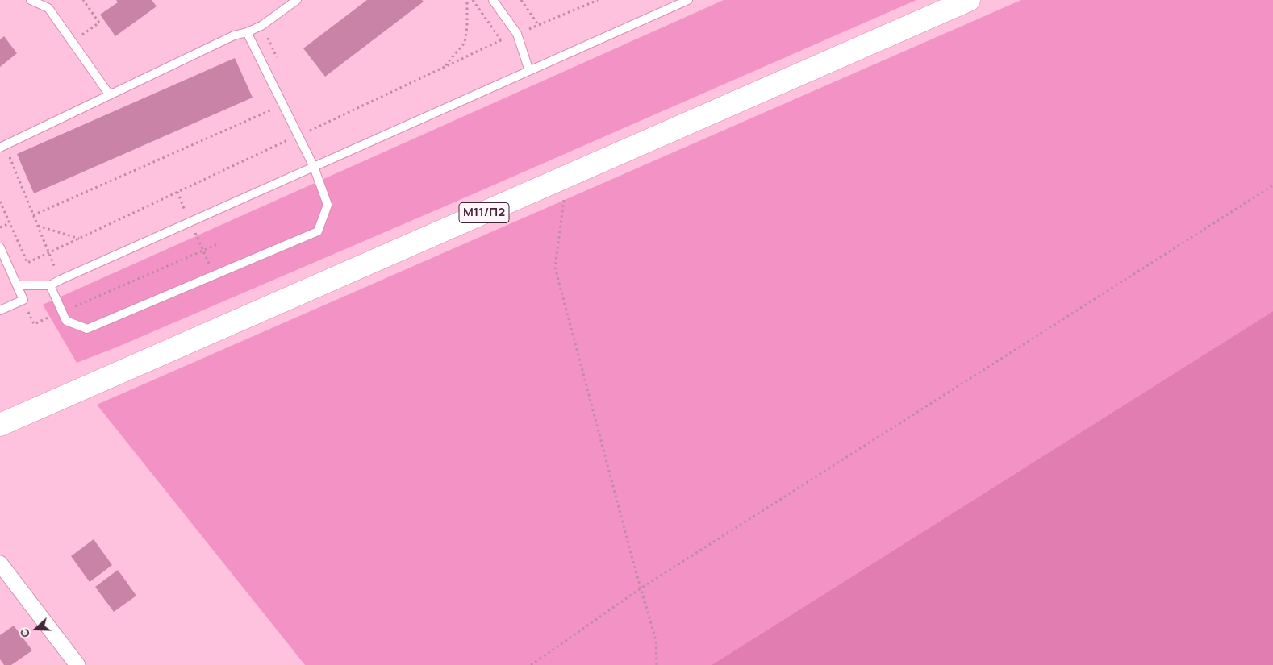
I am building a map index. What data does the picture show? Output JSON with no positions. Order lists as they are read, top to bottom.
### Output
{
  "streets": {
    "highway": ["М11/П2"]
  },
  "north": "left"
}
